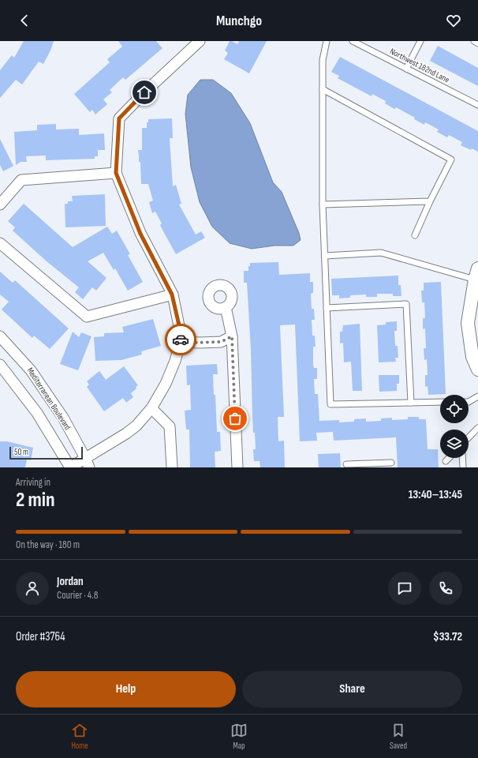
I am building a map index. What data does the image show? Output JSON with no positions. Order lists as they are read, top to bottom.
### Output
{
  "streets": {
    "street": ["Mediterranean Boulevard"],
    "lane": ["Northwest 182nd Lane"]
  },
  "scale_bar": "50 m",
  "page": {
    "header": "Munchgo",
    "scale": "50 m",
    "heading": ["2 min", "Arriving in", "13:40–13:45"],
    "panel": [
      "Jordan",
      "Courier · 4.8",
      "Order #3764",
      "$33.72"
    ],
    "bar": "On the way · 180 m",
    "buttons": ["Help", "Share"],
    "tabs": ["Home", "Map", "Saved"]
  }
}
